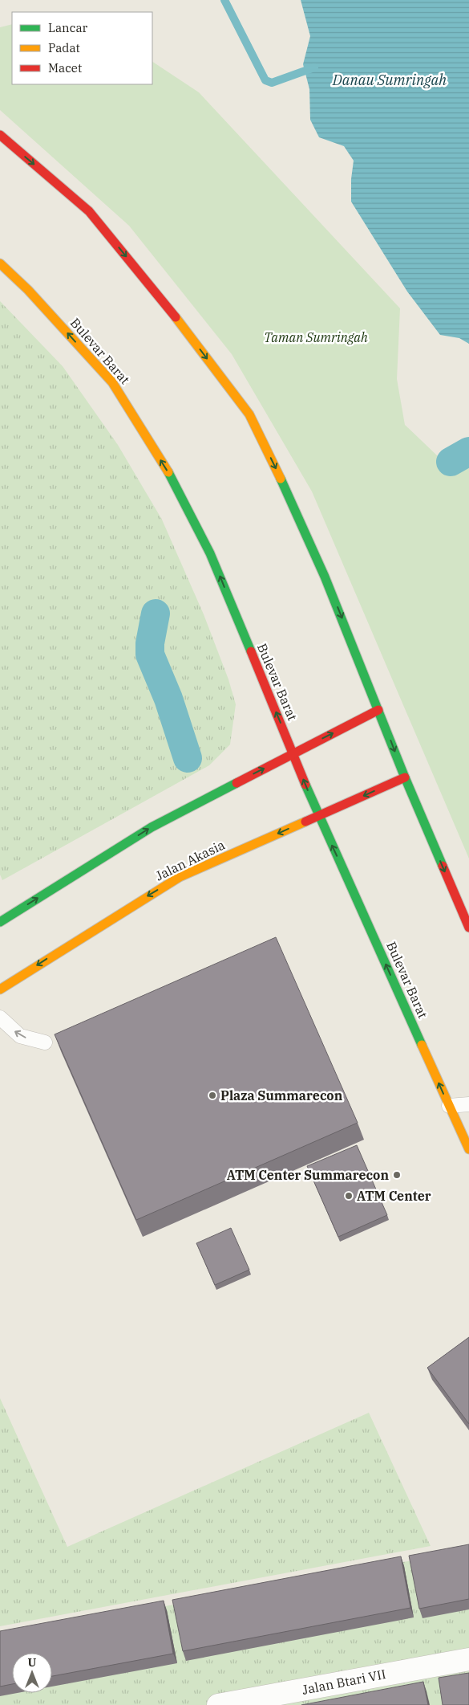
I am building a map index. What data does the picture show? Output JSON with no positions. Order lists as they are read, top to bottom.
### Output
{
  "streets": {
    "main road": ["Bulevar Barat", "Jalan Akasia"],
    "street": ["Jalan Btari VII"]
  },
  "crossings": [
    ["Bulevar Barat", "Jalan Akasia"]
  ],
  "one_way": ["Bulevar Barat"],
  "water": ["Danau Sumringah"],
  "parks": ["Taman Sumringah"],
  "places": ["Plaza Summarecon", "ATM Center Summarecon", "ATM Center"],
  "legend": ["Lancar", "Padat", "Macet"],
  "north": "top"
}
